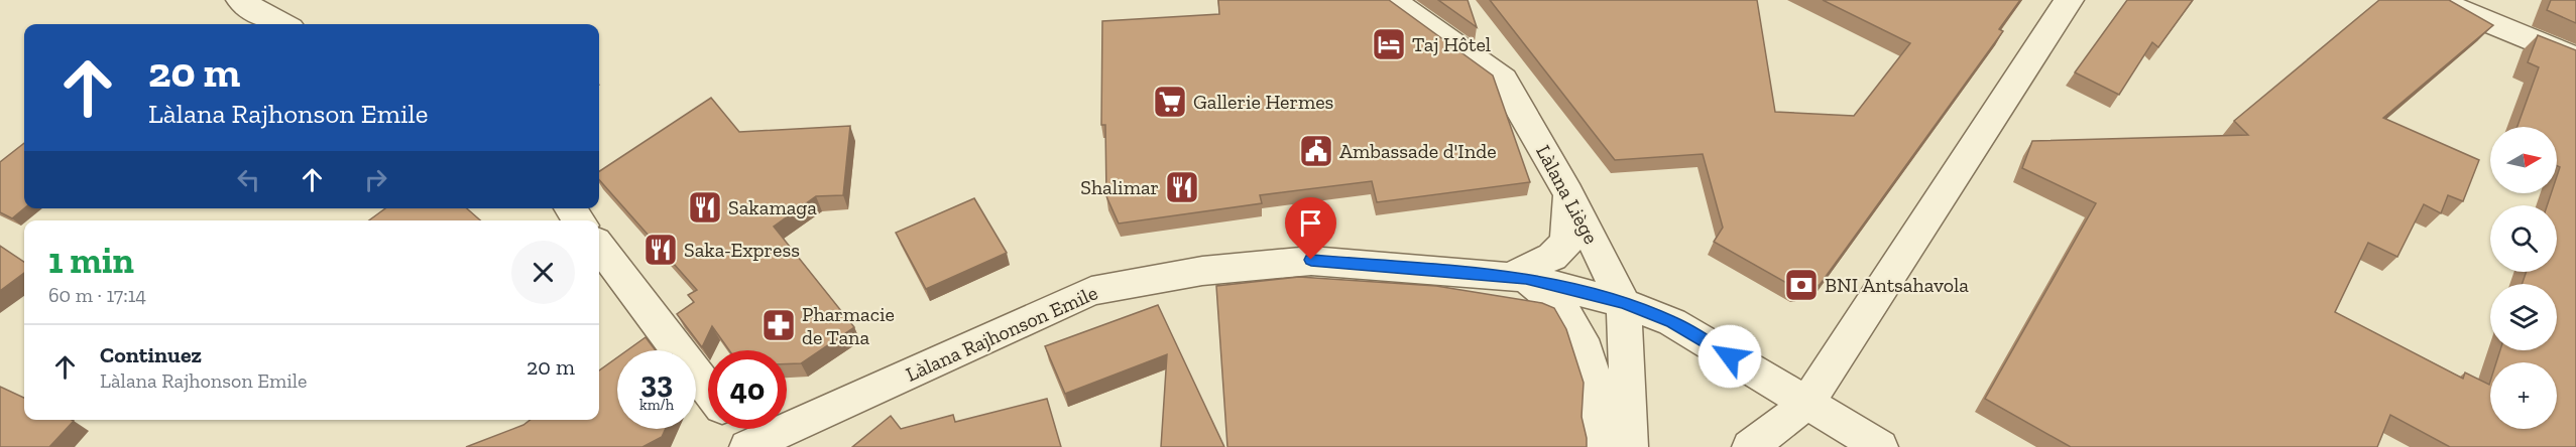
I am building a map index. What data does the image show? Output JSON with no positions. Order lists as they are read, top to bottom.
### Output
{
  "streets": {
    "street": ["Làlana Liège", "Làlana Rajhonson Emile"]
  },
  "crossings": [
    ["Làlana Liège", "Làlana Rajhonson Emile"]
  ],
  "places": {
    "hotel": ["Taj Hôtel"],
    "supermarket": ["Gallerie Hermes"],
    "public building": ["Ambassade d'Inde"],
    "restaurant": ["Shalimar", "Sakamaga", "Saka-Express"],
    "bank": ["BNI Antsahavola"],
    "pharmacy": ["Pharmacie de Tana"]
  },
  "north": "right",
  "page": {
    "turn": ["20 m", "Làlana Rajhonson Emile"],
    "map_buttons": "+",
    "heading": ["1 min", "60 m · 17:14"],
    "list": [
      {
        "name": "Continuez",
        "note": "Làlana Rajhonson Emile",
        "value": "20 m"
      }
    ],
    "speed": "33 km/h",
    "limit": "40"
  }
}
